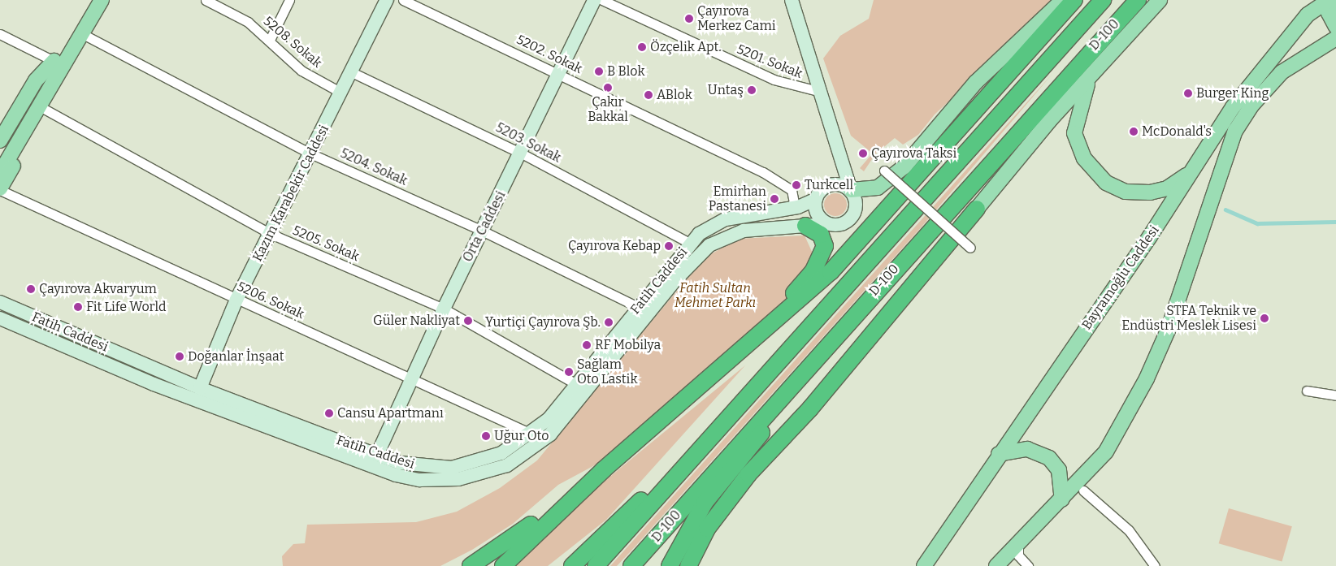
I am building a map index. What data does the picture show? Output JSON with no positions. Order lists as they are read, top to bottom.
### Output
{
  "streets": {
    "highway": ["D-100"],
    "main road": ["Bayramoğlu Caddesi"],
    "street": [
      "5208. Sokak",
      "5202. Sokak",
      "5201. Sokak",
      "5203. Sokak",
      "5204. Sokak",
      "Kazım Karabekir Caddesi",
      "Orta Caddesi",
      "5205. Sokak",
      "Fatih Caddesi",
      "5206. Sokak"
    ]
  },
  "crossings": [
    ["5208. Sokak", "Kazım Karabekir Caddesi"],
    ["5202. Sokak", "Orta Caddesi"],
    ["5203. Sokak", "Kazım Karabekir Caddesi"],
    ["5203. Sokak", "Orta Caddesi"],
    ["5203. Sokak", "Fatih Caddesi"],
    ["5204. Sokak", "Kazım Karabekir Caddesi"],
    ["5204. Sokak", "Orta Caddesi"],
    ["5204. Sokak", "Fatih Caddesi"],
    ["Kazım Karabekir Caddesi", "5205. Sokak"],
    ["Kazım Karabekir Caddesi", "Fatih Caddesi"],
    ["Kazım Karabekir Caddesi", "5206. Sokak"],
    ["Orta Caddesi", "5205. Sokak"],
    ["Orta Caddesi", "Fatih Caddesi"],
    ["Orta Caddesi", "5206. Sokak"],
    ["5205. Sokak", "Fatih Caddesi"],
    ["Fatih Caddesi", "5206. Sokak"]
  ],
  "parks": ["Fatih Sultan Mehmet Parkı"],
  "places": [
    "Çayırova Merkez Cami",
    "Özçelik Apt.",
    "B Blok",
    "Çakır Bakkal",
    "Untaş",
    "Burger King",
    "ABlok",
    "McDonald's",
    "Çayırova Taksi",
    "Turkcell",
    "Emirhan Pastanesi",
    "Çayırova Kebap",
    "Çayırova Akvaryum",
    "Fit Life World",
    "STFA Teknik ve Endüstri Meslek Lisesi",
    "Güler Nakliyat",
    "Yurtiçi Çayırova Şb.",
    "RF Mobilya",
    "Doğanlar İnşaat",
    "Sağlam Oto Lastik",
    "Cansu Apartmanı",
    "Uğur Oto"
  ]
}
